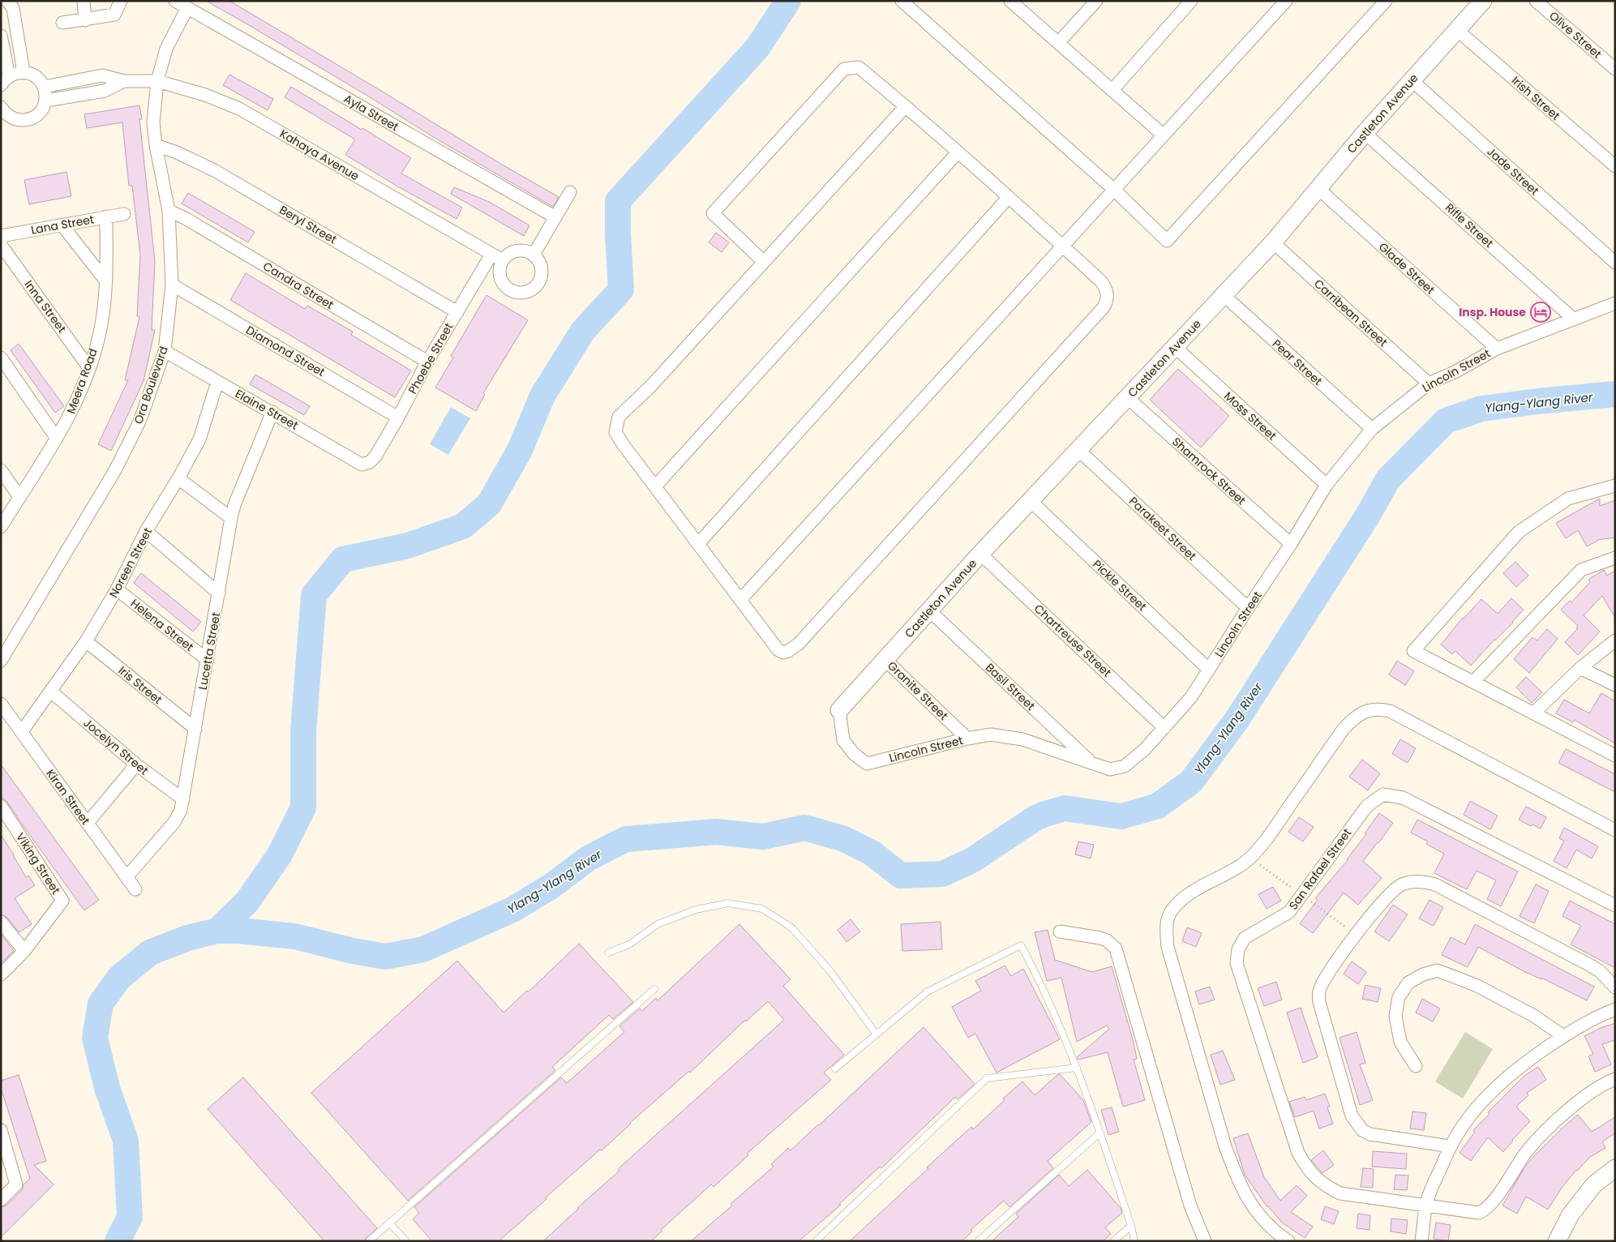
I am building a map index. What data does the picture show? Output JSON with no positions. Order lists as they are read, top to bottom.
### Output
{
  "streets": {
    "street": [
      "Olive Street",
      "Irish Street",
      "Ayla Street",
      "Castleton Avenue",
      "Kahaya Avenue",
      "Jade Street",
      "Lana Street",
      "Beryl Street",
      "Rifle Street",
      "Glade Street",
      "Candra Street",
      "Inna Street",
      "Carribean Street",
      "Diamond Street",
      "Phoebe Street",
      "Pear Street",
      "Lincoln Street",
      "Meera Road",
      "Ora Boulevard",
      "Elaine Street",
      "Moss Street",
      "Shamrock Street",
      "Parakeet Street",
      "Noreen Street",
      "Pickle Street",
      "Helena Street",
      "Chartreuse Street",
      "Lucetta Street",
      "Iris Street",
      "Basil Street",
      "Granite Street",
      "Jocelyn Street",
      "Kiran Street",
      "Viking Street",
      "San Rafael Street"
    ]
  },
  "crossings": [
    ["Irish Street", "Castleton Avenue"],
    ["Ayla Street", "Ora Boulevard"],
    ["Castleton Avenue", "Jade Street"],
    ["Castleton Avenue", "Rifle Street"],
    ["Castleton Avenue", "Glade Street"],
    ["Castleton Avenue", "Carribean Street"],
    ["Castleton Avenue", "Pear Street"],
    ["Castleton Avenue", "Lincoln Street"],
    ["Castleton Avenue", "Moss Street"],
    ["Castleton Avenue", "Shamrock Street"],
    ["Castleton Avenue", "Parakeet Street"],
    ["Castleton Avenue", "Pickle Street"],
    ["Castleton Avenue", "Chartreuse Street"],
    ["Castleton Avenue", "Basil Street"],
    ["Castleton Avenue", "Granite Street"],
    ["Kahaya Avenue", "Phoebe Street"],
    ["Kahaya Avenue", "Ora Boulevard"],
    ["Lana Street", "Meera Road"],
    ["Beryl Street", "Phoebe Street"],
    ["Beryl Street", "Ora Boulevard"],
    ["Rifle Street", "Lincoln Street"],
    ["Glade Street", "Lincoln Street"],
    ["Candra Street", "Phoebe Street"],
    ["Candra Street", "Ora Boulevard"],
    ["Inna Street", "Meera Road"],
    ["Carribean Street", "Lincoln Street"],
    ["Diamond Street", "Phoebe Street"],
    ["Diamond Street", "Ora Boulevard"],
    ["Phoebe Street", "Elaine Street"],
    ["Pear Street", "Lincoln Street"],
    ["Lincoln Street", "Moss Street"],
    ["Lincoln Street", "Shamrock Street"],
    ["Lincoln Street", "Parakeet Street"],
    ["Lincoln Street", "Pickle Street"],
    ["Lincoln Street", "Chartreuse Street"],
    ["Lincoln Street", "Basil Street"],
    ["Lincoln Street", "Granite Street"],
    ["Ora Boulevard", "Elaine Street"],
    ["Elaine Street", "Noreen Street"],
    ["Elaine Street", "Lucetta Street"],
    ["Noreen Street", "Helena Street"],
    ["Noreen Street", "Iris Street"],
    ["Noreen Street", "Jocelyn Street"],
    ["Noreen Street", "Kiran Street"],
    ["Helena Street", "Lucetta Street"],
    ["Lucetta Street", "Iris Street"],
    ["Lucetta Street", "Jocelyn Street"],
    ["Lucetta Street", "Kiran Street"]
  ],
  "water": ["Ylang-Ylang River"],
  "places": {
    "hotel": ["Insp. House"]
  }
}
